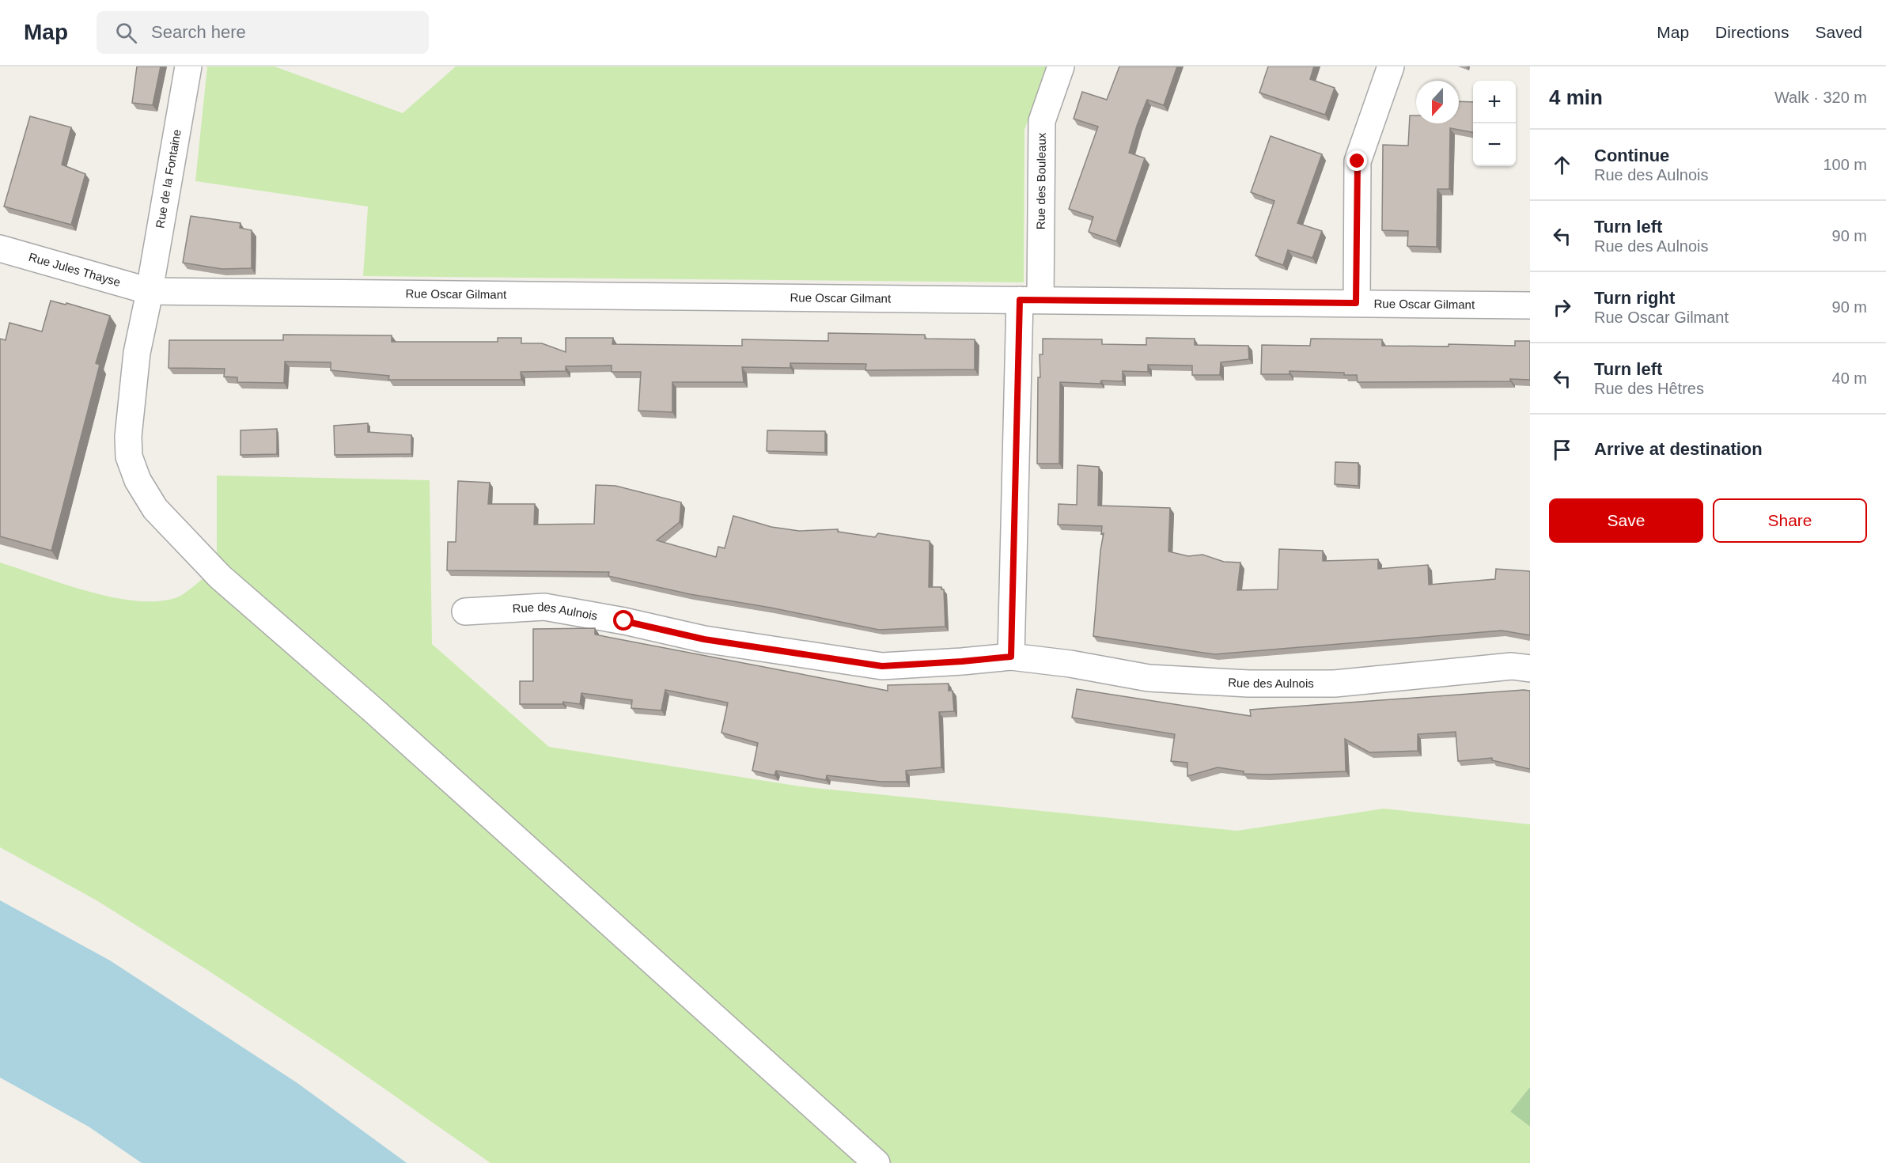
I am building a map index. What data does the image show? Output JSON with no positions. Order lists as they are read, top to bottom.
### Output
{
  "streets": {
    "street": [
      "Rue de la Fontaine",
      "Rue des Bouleaux",
      "Rue Jules Thayse",
      "Rue Oscar Gilmant",
      "Rue des Aulnois"
    ]
  },
  "crossings": [
    ["Rue de la Fontaine", "Rue Jules Thayse"],
    ["Rue de la Fontaine", "Rue Oscar Gilmant"],
    ["Rue des Bouleaux", "Rue Oscar Gilmant"],
    ["Rue Jules Thayse", "Rue Oscar Gilmant"]
  ],
  "north": "bottom",
  "page": {
    "header": "Map",
    "search": "Search here",
    "nav": ["Map", "Directions", "Saved"],
    "heading": ["4 min", "Walk · 320 m"],
    "map_buttons": ["+", "−"],
    "list": [
      ["Continue", "Rue des Aulnois", "100 m"],
      ["Turn left", "Rue des Aulnois", "90 m"],
      ["Turn right", "Rue Oscar Gilmant", "90 m"],
      ["Turn left", "Rue des Hêtres", "40 m"],
      "Arrive at destination"
    ],
    "buttons": ["Save", "Share"]
  }
}
